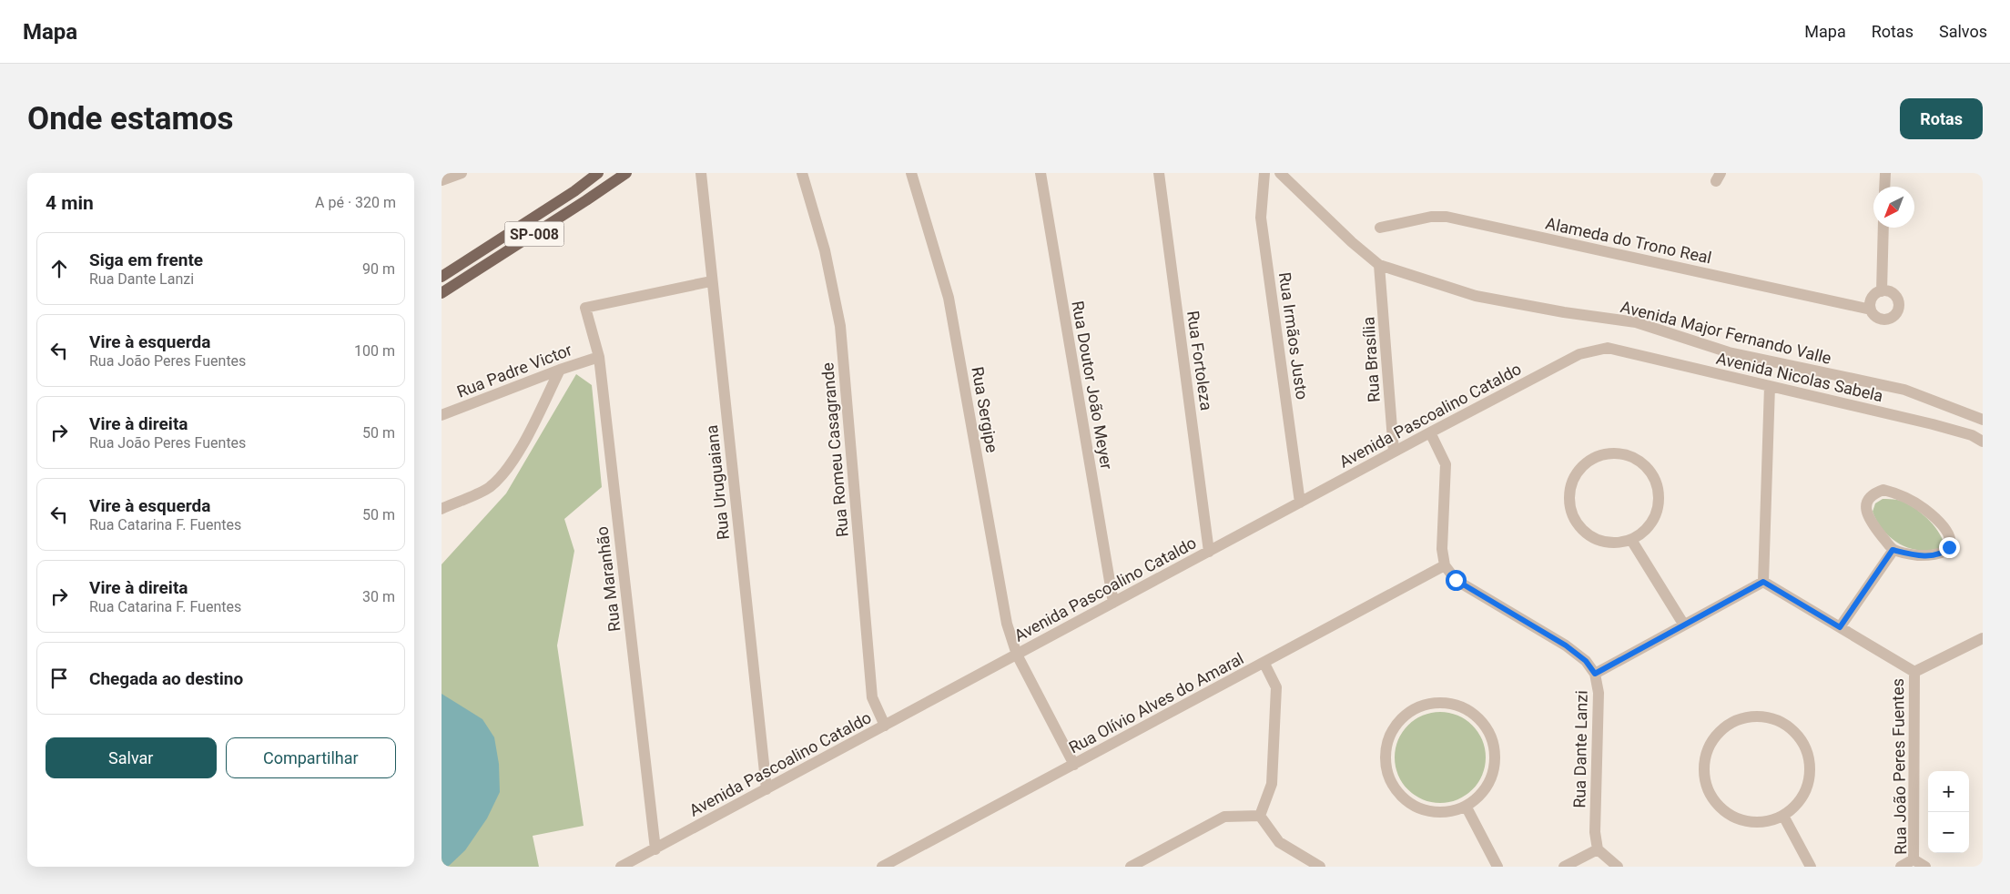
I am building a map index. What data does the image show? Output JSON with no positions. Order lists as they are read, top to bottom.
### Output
{
  "streets": {
    "main road": ["SP-008"],
    "street": [
      "Alameda do Trono Real",
      "Avenida Major Fernando Valle",
      "Rua Irmãos Justo",
      "Rua Brasília",
      "Rua Fortoleza",
      "Rua Padre Victor",
      "Avenida Nicolas Sabela",
      "Rua Doutor João Meyer",
      "Rua Sergipe",
      "Avenida Pascoalino Cataldo",
      "Rua Romeu Casagrande",
      "Rua Uruguaiana",
      "Rua Maranhão",
      "Rua Olívio Alves do Amaral",
      "Rua Dante Lanzi",
      "Rua João Peres Fuentes"
    ]
  },
  "crossings": [
    ["Avenida Major Fernando Valle", "Rua Brasília"],
    ["Rua Irmãos Justo", "Avenida Pascoalino Cataldo"],
    ["Rua Brasília", "Avenida Pascoalino Cataldo"],
    ["Rua Fortoleza", "Avenida Pascoalino Cataldo"],
    ["Rua Padre Victor", "Rua Maranhão"],
    ["Avenida Nicolas Sabela", "Avenida Pascoalino Cataldo"],
    ["Rua Doutor João Meyer", "Avenida Pascoalino Cataldo"],
    ["Rua Sergipe", "Avenida Pascoalino Cataldo"],
    ["Rua Sergipe", "Rua Olívio Alves do Amaral"],
    ["Avenida Pascoalino Cataldo", "Rua Romeu Casagrande"],
    ["Avenida Pascoalino Cataldo", "Rua Uruguaiana"],
    ["Avenida Pascoalino Cataldo", "Rua Maranhão"],
    ["Rua Uruguaiana", "Rua Maranhão"],
    ["Rua Olívio Alves do Amaral", "Rua Dante Lanzi"]
  ],
  "north": "bottom left",
  "page": {
    "header": "Mapa",
    "nav": ["Mapa", "Rotas", "Salvos"],
    "buttons": [
      "Rotas",
      ["Salvar", "Compartilhar"]
    ],
    "title": "Onde estamos",
    "heading": ["4 min", "A pé · 320 m"],
    "list": [
      ["Siga em frente", "Rua Dante Lanzi", "90 m"],
      ["Vire à esquerda", "Rua João Peres Fuentes", "100 m"],
      ["Vire à direita", "Rua João Peres Fuentes", "50 m"],
      ["Vire à esquerda", "Rua Catarina F. Fuentes", "50 m"],
      ["Vire à direita", "Rua Catarina F. Fuentes", "30 m"],
      "Chegada ao destino"
    ],
    "map_buttons": ["+", "−"]
  }
}
